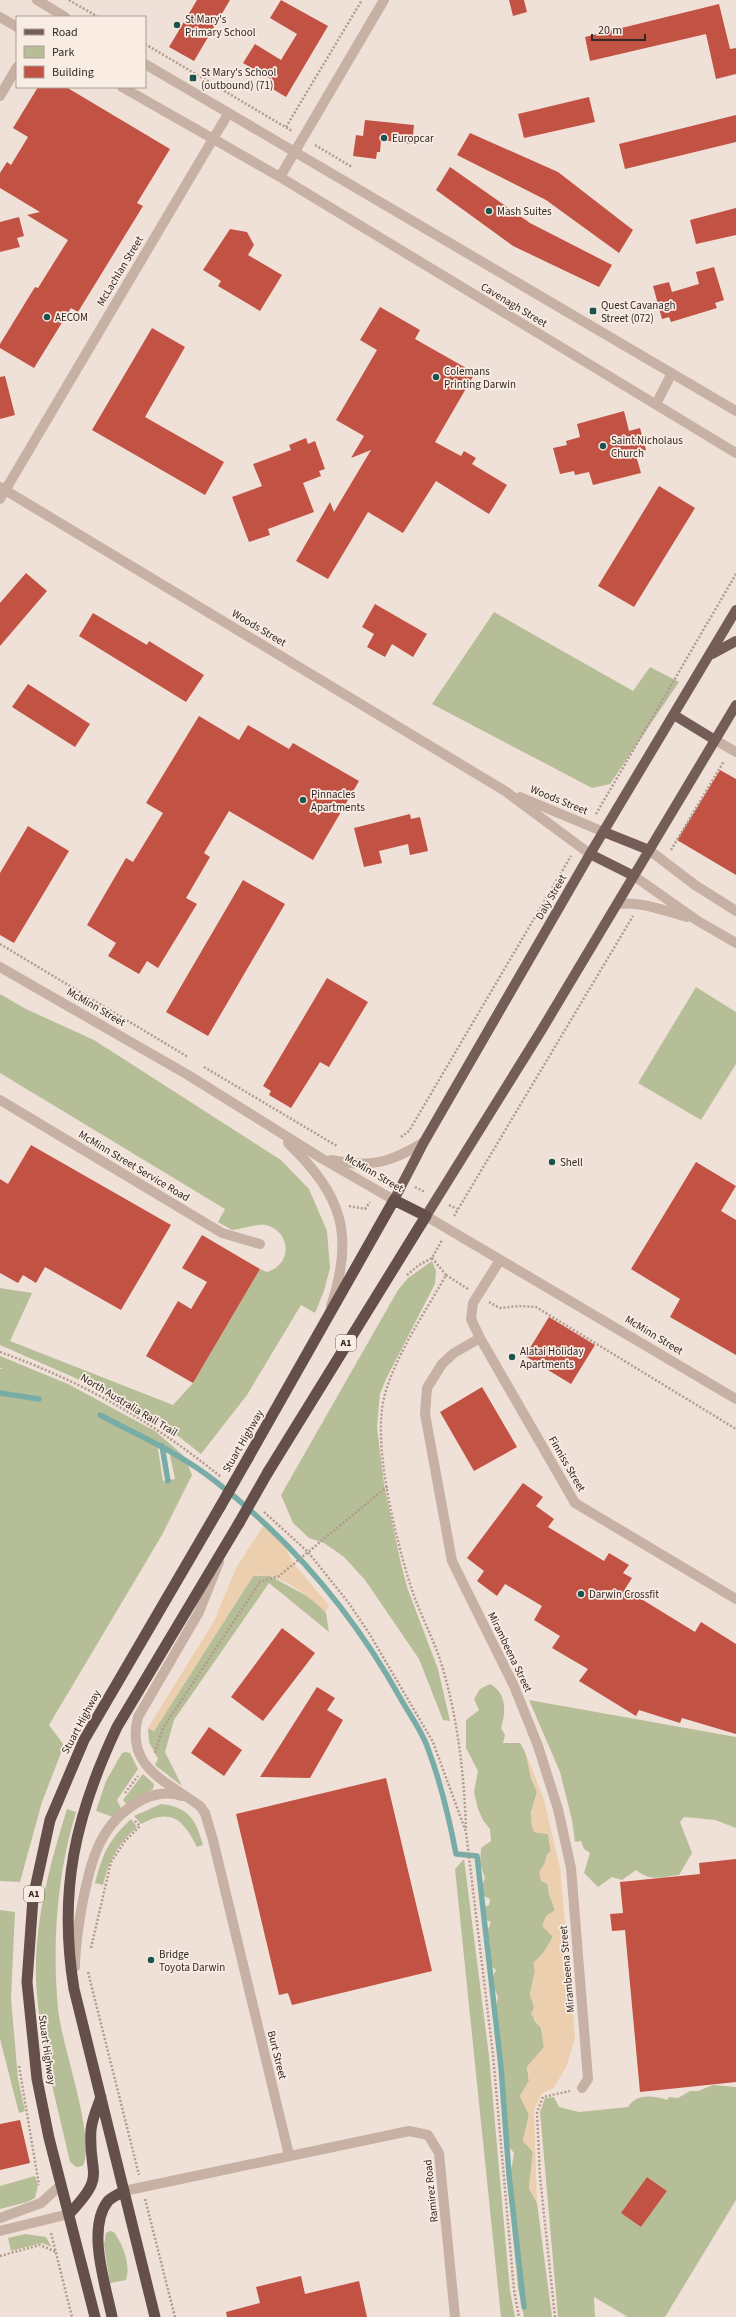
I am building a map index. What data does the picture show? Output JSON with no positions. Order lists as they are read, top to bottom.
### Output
{
  "streets": {
    "highway": ["McMinn Street", "A1", "Stuart Highway"],
    "main road": ["Daly Street"],
    "street": [
      "McLachlan Street",
      "Cavenagh Street",
      "Woods Street",
      "McMinn Street Service Road",
      "Finniss Street",
      "Mirambeena Street",
      "Burt Street",
      "Ramirez Road"
    ],
    "path": ["North Australia Rail Trail"]
  },
  "crossings": [
    ["McLachlan Street", "Cavenagh Street"],
    ["McLachlan Street", "Woods Street"],
    ["Woods Street", "Daly Street"],
    ["Daly Street", "McMinn Street"],
    ["Daly Street", "Stuart Highway"],
    ["McMinn Street", "A1"],
    ["McMinn Street", "Stuart Highway"],
    ["A1", "Burt Street"],
    ["Finniss Street", "Mirambeena Street"],
    ["Burt Street", "Ramirez Road"]
  ],
  "places": {
    "other": [
      "St Mary's Primary School",
      "Europcar",
      "Mash Suites",
      "AECOM",
      "Colemans Printing Darwin",
      "Saint Nicholaus Church",
      "Pinnacles Apartments",
      "Shell",
      "Alatai Holiday Apartments",
      "Darwin Crossfit",
      "Bridge Toyota Darwin"
    ],
    "transit": ["St Mary's School (outbound) (71)", "Quest Cavanagh Street (072)"]
  },
  "legend": ["Road", "Park", "Building"],
  "scale_bar": "20 m"
}
